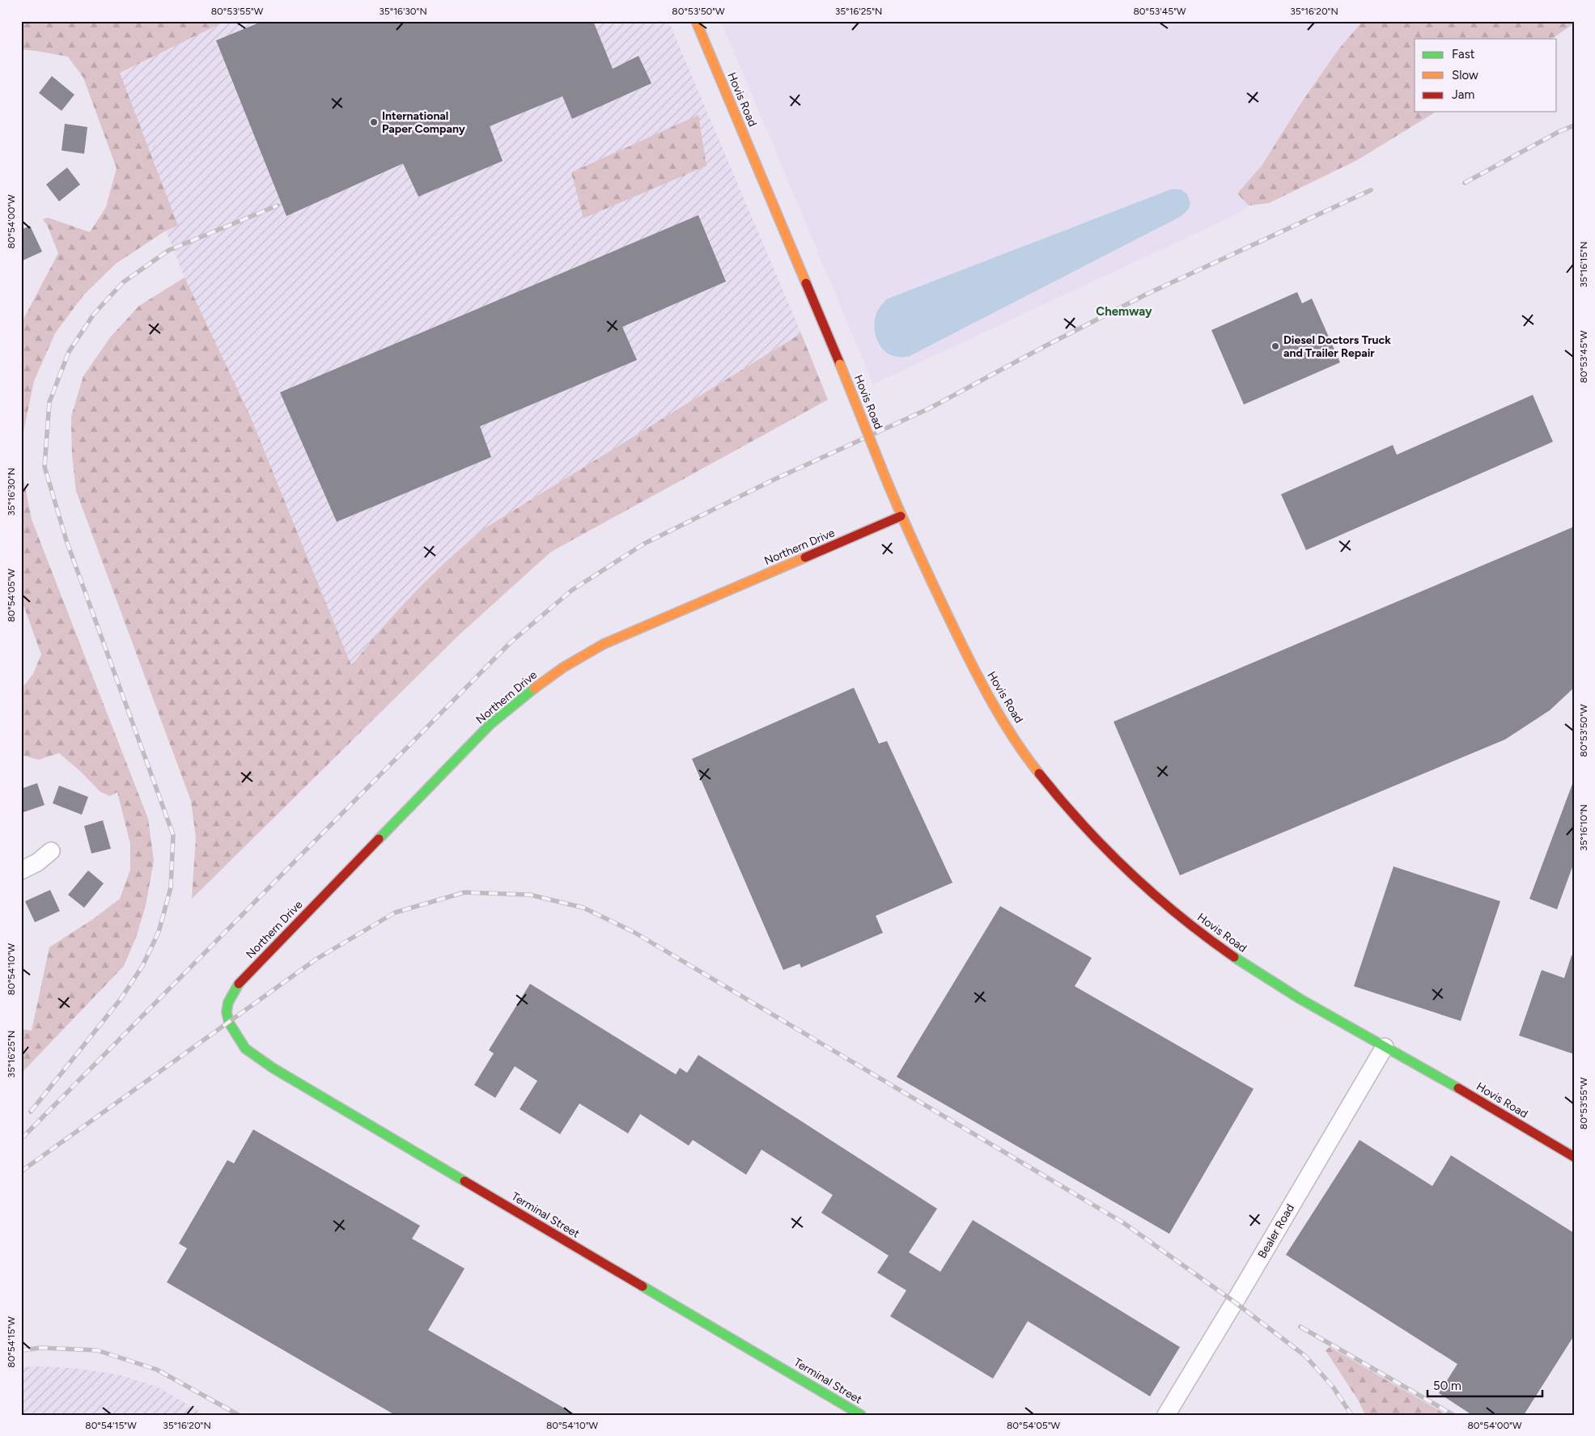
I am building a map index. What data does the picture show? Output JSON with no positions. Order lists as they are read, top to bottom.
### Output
{
  "streets": {
    "street": [
      "Hovis Road",
      "Northern Drive",
      "Terminal Street",
      "Bealer Road"
    ]
  },
  "crossings": [
    ["Hovis Road", "Northern Drive"],
    ["Hovis Road", "Bealer Road"],
    ["Northern Drive", "Terminal Street"]
  ],
  "districts": ["Chemway"],
  "places": ["International Paper Company", "Diesel Doctors Truck and Trailer Repair"],
  "legend": ["Fast", "Slow", "Jam"],
  "scale_bar": "50 m",
  "coordinates": [
    "80°53'55\"W",
    "35°16'30\"N",
    "80°53'50\"W",
    "35°16'25\"N",
    "80°53'45\"W",
    "35°16'20\"N",
    "80°54'00\"W",
    "35°16'15\"N",
    "80°54'05\"W",
    "35°16'10\"N",
    "80°54'10\"W",
    "80°54'15\"W"
  ]
}
